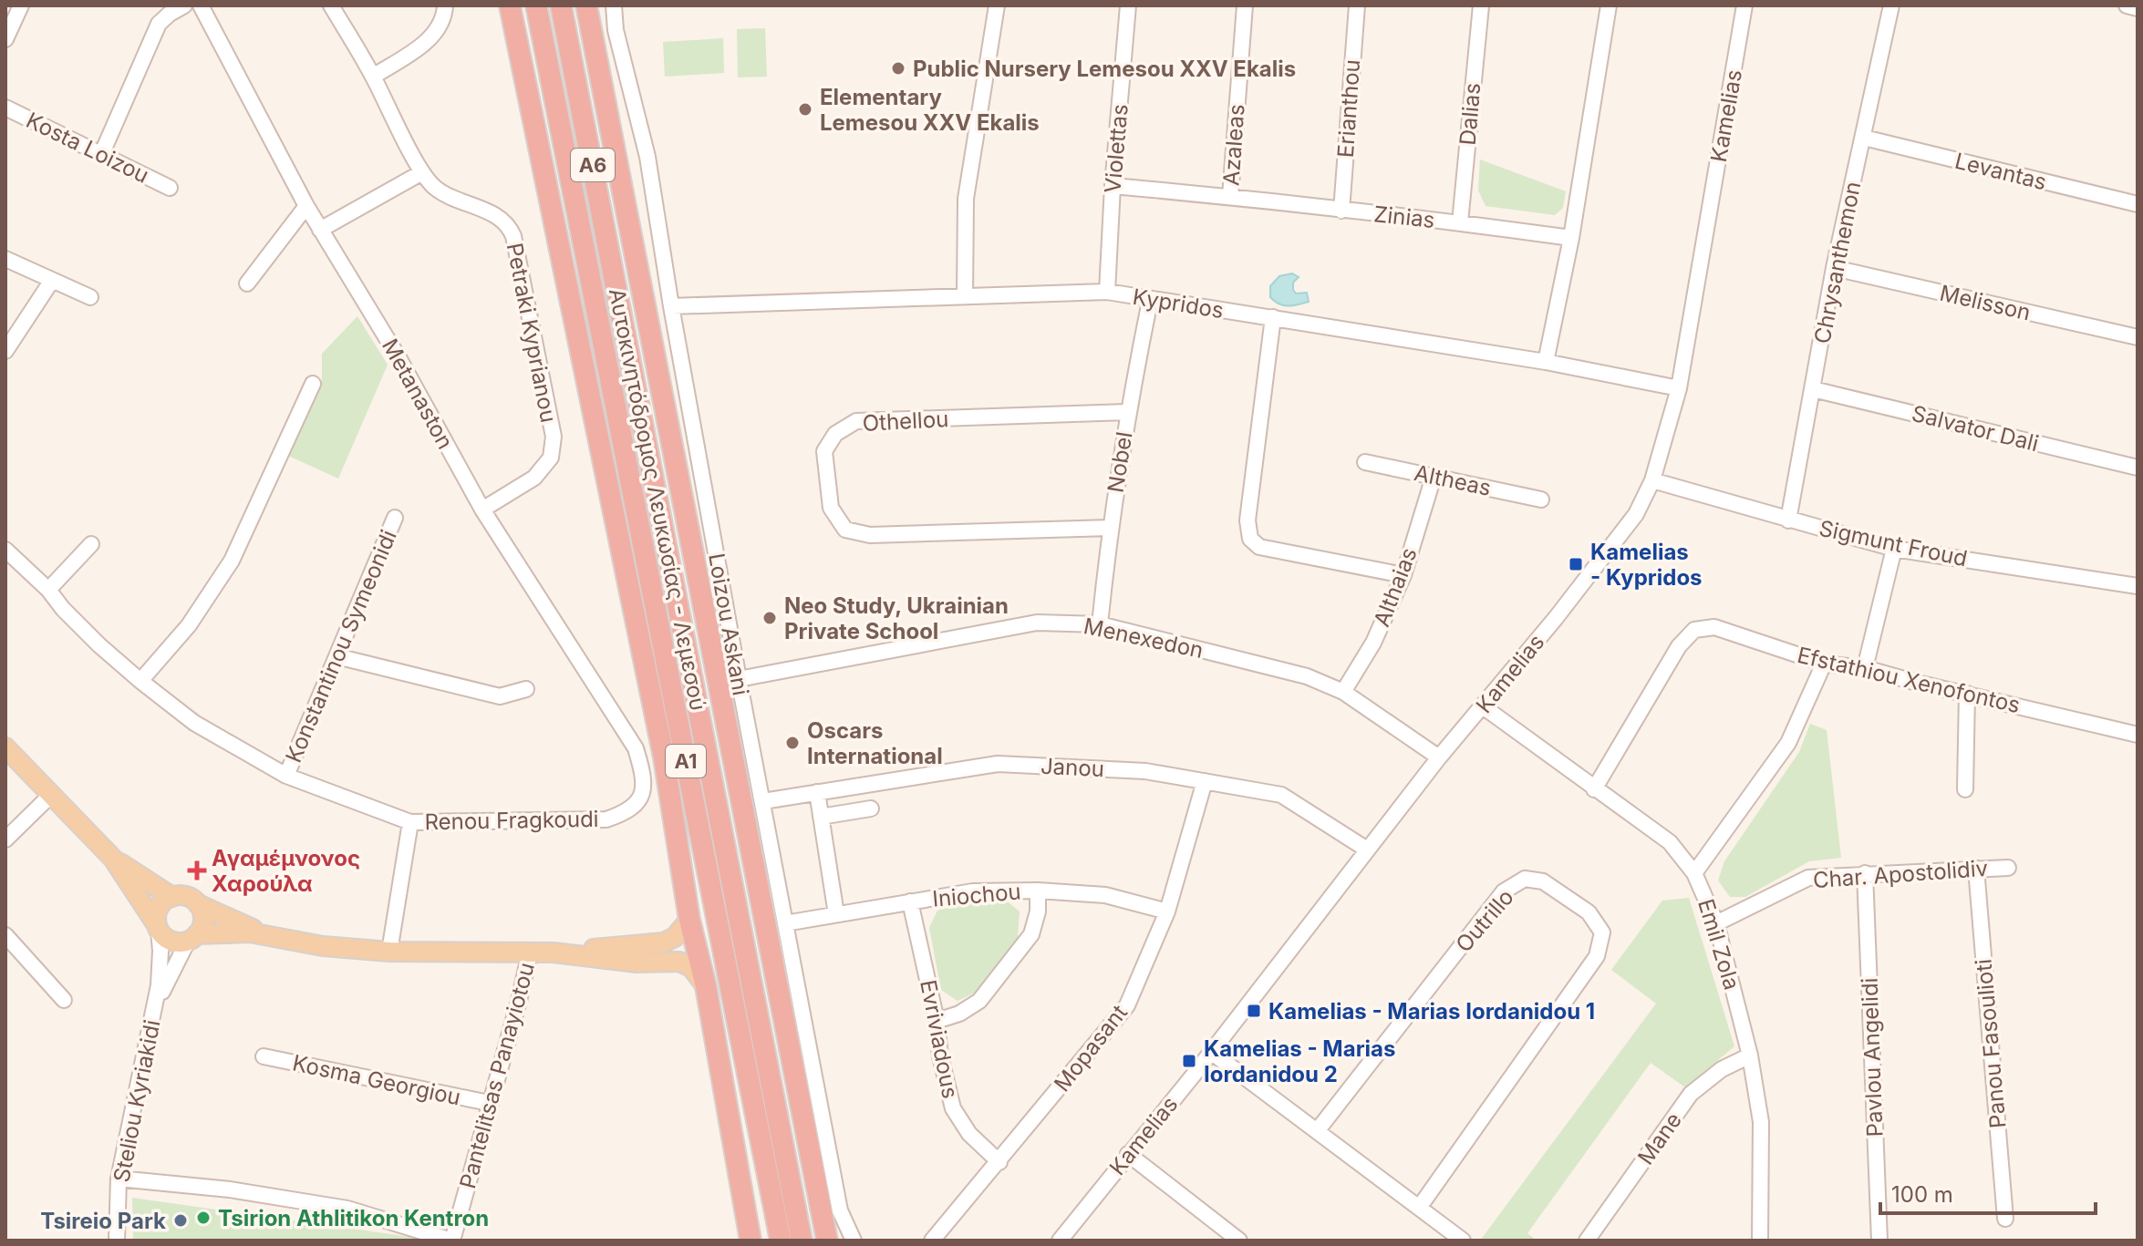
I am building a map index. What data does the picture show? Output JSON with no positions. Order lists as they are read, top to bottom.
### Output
{
  "streets": {
    "highway": ["A6", "Αυτοκινητόδρομος Λευκωσίας - Λεμεσού", "A1"],
    "street": [
      "Erianthou",
      "Dalias",
      "Kamelias",
      "Azaleas",
      "Kosta Loizou",
      "Violettas",
      "Levantas",
      "Zinias",
      "Chrysanthemon",
      "Melisson",
      "Kypridos",
      "Petraki Kyprianou",
      "Metanaston",
      "Othellou",
      "Salvator Dali",
      "Nobel",
      "Altheas",
      "Sigmunt Froud",
      "Althaias",
      "Loizou Askani",
      "Menexedon",
      "Konstantinou Symeonidi",
      "Efstathiou Xenofontos",
      "Janou",
      "Renou Fragkoudi",
      "Char. Apostolidiv",
      "Iniochou",
      "Outrillo",
      "Emil Zola",
      "Evriviadous",
      "Panou Fasoulioti",
      "Mopasant",
      "Pavlou Angelidi",
      "Pantelitsas Panayiotou",
      "Kosma Georgiou",
      "Steliou Kyriakidi",
      "Mane"
    ]
  },
  "crossings": [
    ["Erianthou", "Zinias"],
    ["Dalias", "Zinias"],
    ["Kamelias", "Kypridos"],
    ["Kamelias", "Sigmunt Froud"],
    ["Kamelias", "Menexedon"],
    ["Kamelias", "Janou"],
    ["Kamelias", "Emil Zola"],
    ["Azaleas", "Zinias"],
    ["Violettas", "Zinias"],
    ["Violettas", "Kypridos"],
    ["A6", "Αυτοκινητόδρομος Λευκωσίας - Λεμεσού"],
    ["Levantas", "Chrysanthemon"],
    ["Chrysanthemon", "Melisson"],
    ["Chrysanthemon", "Salvator Dali"],
    ["Chrysanthemon", "Sigmunt Froud"],
    ["Kypridos", "Nobel"],
    ["Kypridos", "Loizou Askani"],
    ["Petraki Kyprianou", "Metanaston"],
    ["Metanaston", "Renou Fragkoudi"],
    ["Othellou", "Nobel"],
    ["Nobel", "Menexedon"],
    ["Altheas", "Althaias"],
    ["Althaias", "Menexedon"],
    ["Loizou Askani", "Menexedon"],
    ["Loizou Askani", "Janou"],
    ["Loizou Askani", "Iniochou"],
    ["Konstantinou Symeonidi", "Renou Fragkoudi"],
    ["Efstathiou Xenofontos", "Emil Zola"],
    ["Janou", "Mopasant"],
    ["Char. Apostolidiv", "Emil Zola"],
    ["Char. Apostolidiv", "Panou Fasoulioti"],
    ["Char. Apostolidiv", "Pavlou Angelidi"],
    ["Iniochou", "Evriviadous"],
    ["Iniochou", "Mopasant"],
    ["Emil Zola", "Mane"],
    ["Evriviadous", "Mopasant"],
    ["Pantelitsas Panayiotou", "Kosma Georgiou"]
  ],
  "places": {
    "other": [
      "Public Nursery Lemesou XXV Ekalis",
      "Elementary Lemesou XXV Ekalis",
      "Neo Study, Ukrainian Private School",
      "Oscars International",
      "Tsirion Athlitikon Kentron",
      "Tsireio Park"
    ],
    "transit": ["Kamelias - Kypridos", "Kamelias - Marias Iordanidou 1", "Kamelias - Marias Iordanidou 2"],
    "health": ["Αγαμέμνονος Χαρούλα"]
  },
  "scale_bar": "100 m"
}
